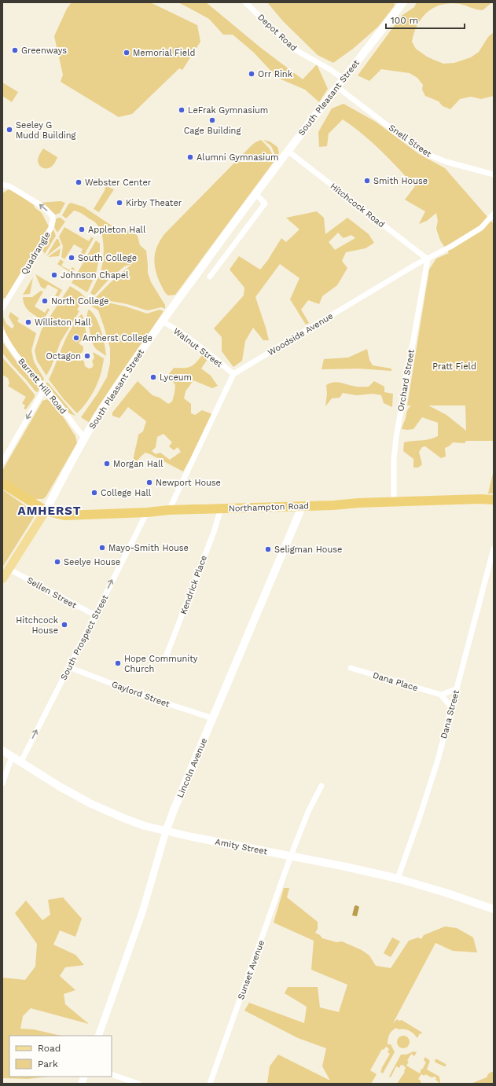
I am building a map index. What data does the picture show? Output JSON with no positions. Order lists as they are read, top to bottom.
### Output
{
  "streets": {
    "highway": ["Northampton Road"],
    "main road": ["South Pleasant Street", "Lincoln Avenue", "Amity Street"],
    "street": [
      "Depot Road",
      "Snell Street",
      "Hitchcock Road",
      "Quadrangle",
      "Woodside Avenue",
      "Walnut Street",
      "Orchard Street",
      "Barrett Hill Road",
      "Kendrick Place",
      "Sellen Street",
      "South Prospect Street",
      "Dana Place",
      "Gaylord Street",
      "Dana Street",
      "Sunset Avenue"
    ]
  },
  "crossings": [
    ["Depot Road", "South Pleasant Street"],
    ["South Pleasant Street", "Snell Street"],
    ["South Pleasant Street", "Hitchcock Road"],
    ["South Pleasant Street", "Walnut Street"],
    ["South Pleasant Street", "Barrett Hill Road"],
    ["South Pleasant Street", "Northampton Road"],
    ["South Pleasant Street", "Sellen Street"],
    ["Hitchcock Road", "Woodside Avenue"],
    ["Hitchcock Road", "Orchard Street"],
    ["Woodside Avenue", "Walnut Street"],
    ["Woodside Avenue", "Orchard Street"],
    ["Orchard Street", "Northampton Road"],
    ["Northampton Road", "Kendrick Place"],
    ["Northampton Road", "South Prospect Street"],
    ["Northampton Road", "Lincoln Avenue"],
    ["Sellen Street", "South Prospect Street"],
    ["South Prospect Street", "Gaylord Street"],
    ["South Prospect Street", "Amity Street"],
    ["Gaylord Street", "Lincoln Avenue"],
    ["Dana Street", "Amity Street"],
    ["Lincoln Avenue", "Amity Street"],
    ["Amity Street", "Sunset Avenue"]
  ],
  "one_way": ["South Prospect Street"],
  "districts": ["AMHERST"],
  "parks": ["Pratt Field"],
  "places": [
    "Greenways",
    "Memorial Field",
    "Orr Rink",
    "LeFrak Gymnasium",
    "Cage Building",
    "Seeley G Mudd Building",
    "Alumni Gymnasium",
    "Smith House",
    "Webster Center",
    "Kirby Theater",
    "Appleton Hall",
    "South College",
    "Johnson Chapel",
    "North College",
    "Williston Hall",
    "Amherst College",
    "Octagon",
    "Lyceum",
    "Morgan Hall",
    "Newport House",
    "College Hall",
    "Mayo-Smith House",
    "Seligman House",
    "Seelye House",
    "Hitchcock House",
    "Hope Community Church"
  ],
  "legend": ["Road", "Park"],
  "scale_bar": "100 m"
}
